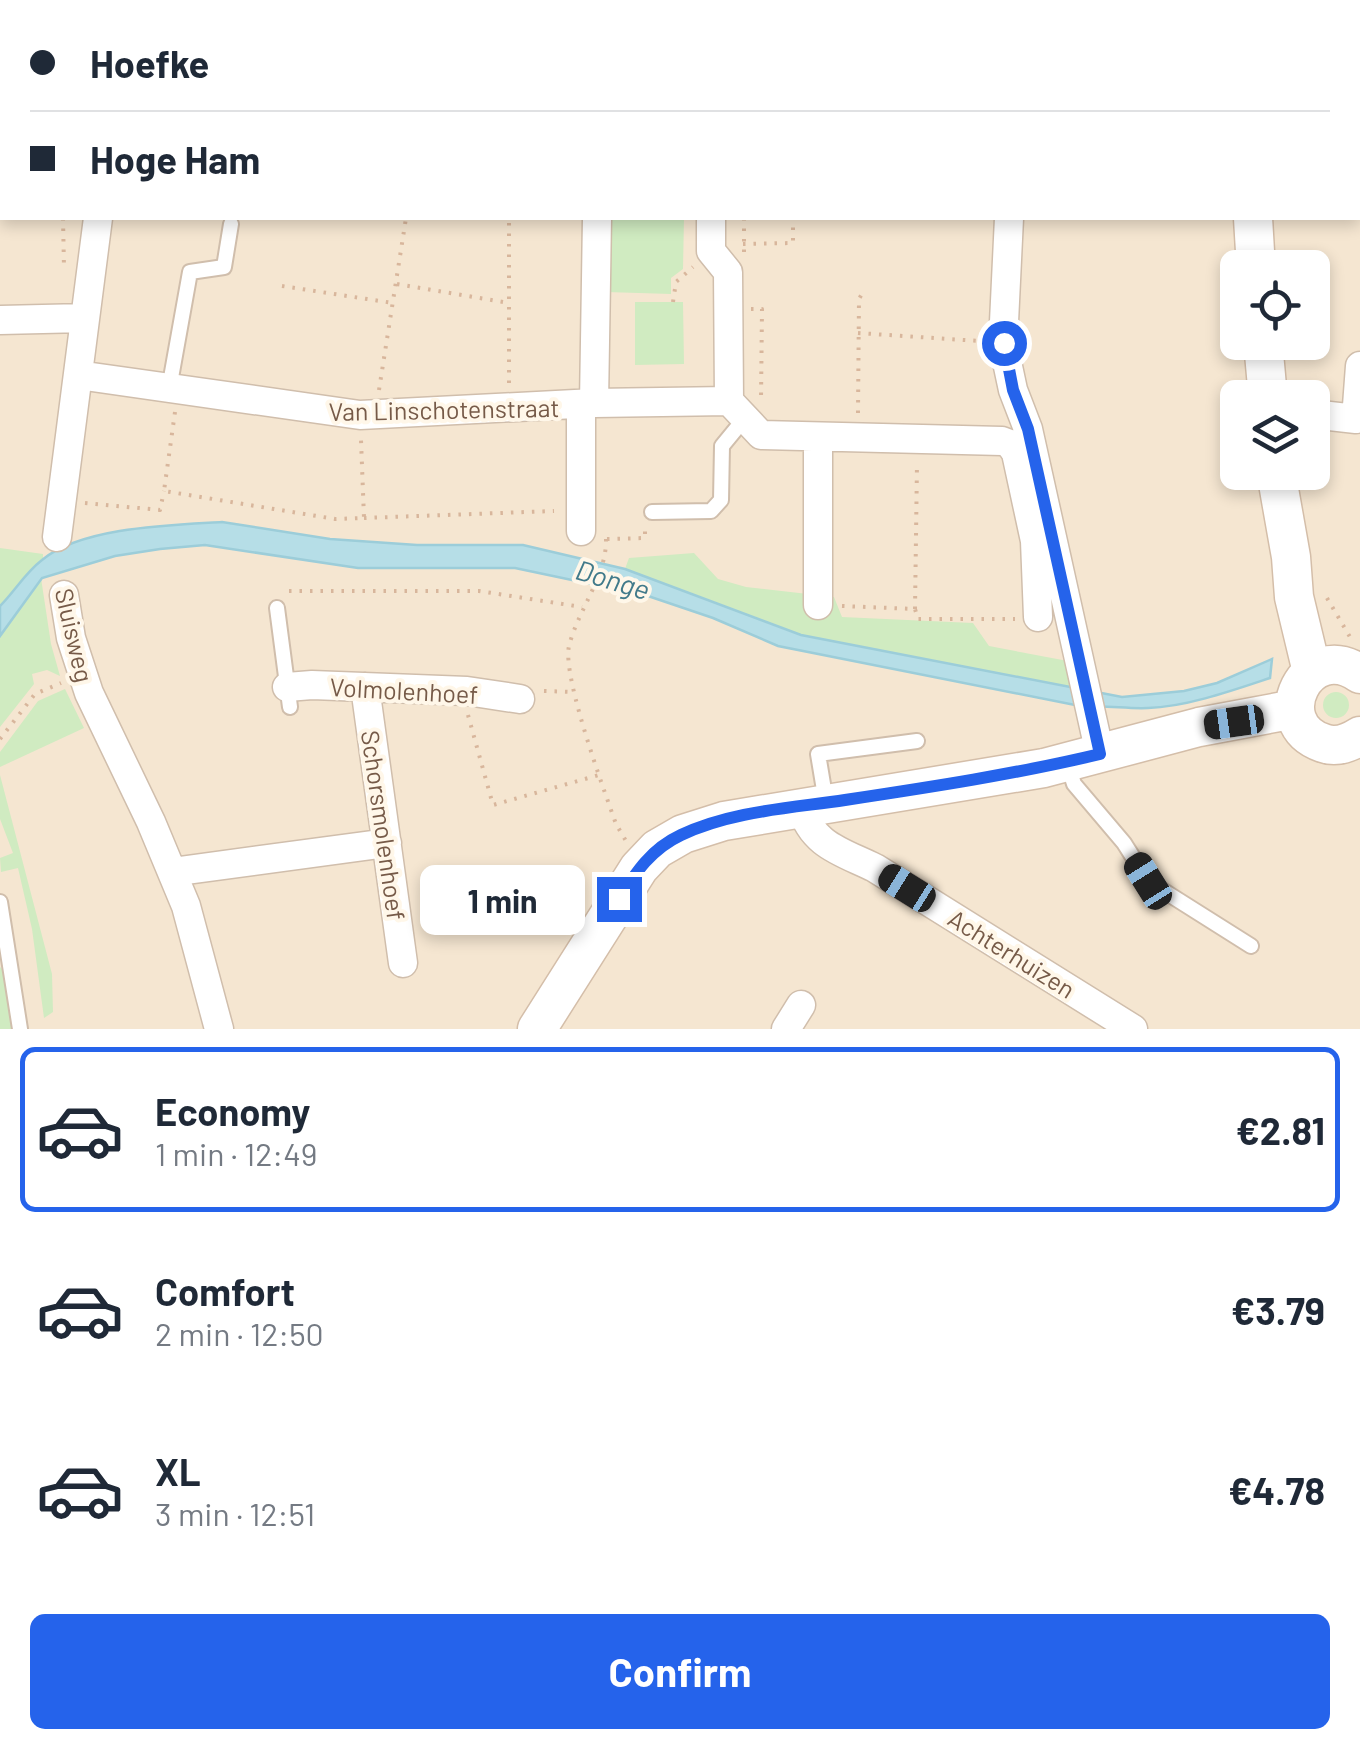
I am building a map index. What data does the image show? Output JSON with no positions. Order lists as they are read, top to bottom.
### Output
{
  "streets": {
    "street": [
      "Van Linschotenstraat",
      "Sluisweg",
      "Volmolenhoef",
      "Schorsmolenhoef",
      "Achterhuizen"
    ]
  },
  "crossings": [
    ["Volmolenhoef", "Schorsmolenhoef"]
  ],
  "water": ["Donge"],
  "page": {
    "banner": ["Hoefke", "Hoge Ham"],
    "bubble": "1 min",
    "list": [
      {
        "name": "Economy",
        "note": "1 min · 12:49",
        "value": "€2.81"
      },
      {
        "name": "Comfort",
        "note": "2 min · 12:50",
        "value": "€3.79"
      },
      {
        "name": "XL",
        "note": "3 min · 12:51",
        "value": "€4.78"
      }
    ],
    "buttons": "Confirm"
  }
}
